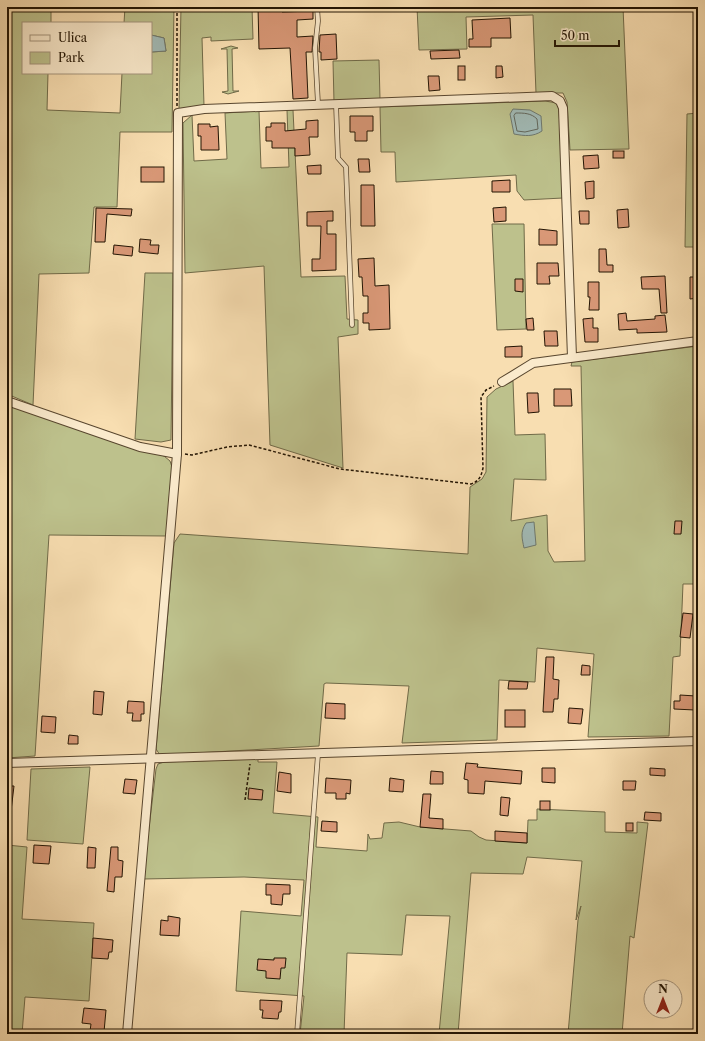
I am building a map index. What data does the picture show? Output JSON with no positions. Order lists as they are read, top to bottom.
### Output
{
  "legend": ["Ulica", "Park"],
  "scale_bar": "50 m",
  "north": "top"
}
